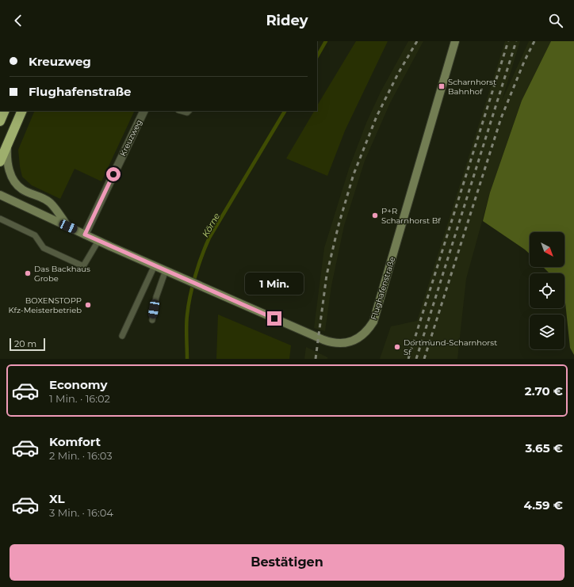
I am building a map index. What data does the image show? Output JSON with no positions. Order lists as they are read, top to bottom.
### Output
{
  "streets": {
    "main road": ["Flughafenstraße"],
    "street": ["Kreuzweg"]
  },
  "crossings": [
    ["Kreuzweg", "Flughafenstraße"]
  ],
  "water": ["Körne"],
  "places": {
    "transit": ["Scharnhorst Bahnhof"],
    "other": [
      "P+R Scharnhorst Bf",
      "Das Backhaus Grobe",
      "BOXENSTOPP Kfz-Meisterbetrieb",
      "Dortmund-Scharnhorst Sf"
    ]
  },
  "scale_bar": "20 m",
  "north": "bottom right",
  "page": {
    "header": "Ridey",
    "banner": ["Kreuzweg", "Flughafenstraße"],
    "bubble": "1 Min.",
    "scale": "20 m",
    "list": [
      {
        "name": "Economy",
        "note": "1 Min. · 16:02",
        "value": "2.70 €"
      },
      {
        "name": "Komfort",
        "note": "2 Min. · 16:03",
        "value": "3.65 €"
      },
      {
        "name": "XL",
        "note": "3 Min. · 16:04",
        "value": "4.59 €"
      }
    ],
    "buttons": "Bestätigen"
  }
}
